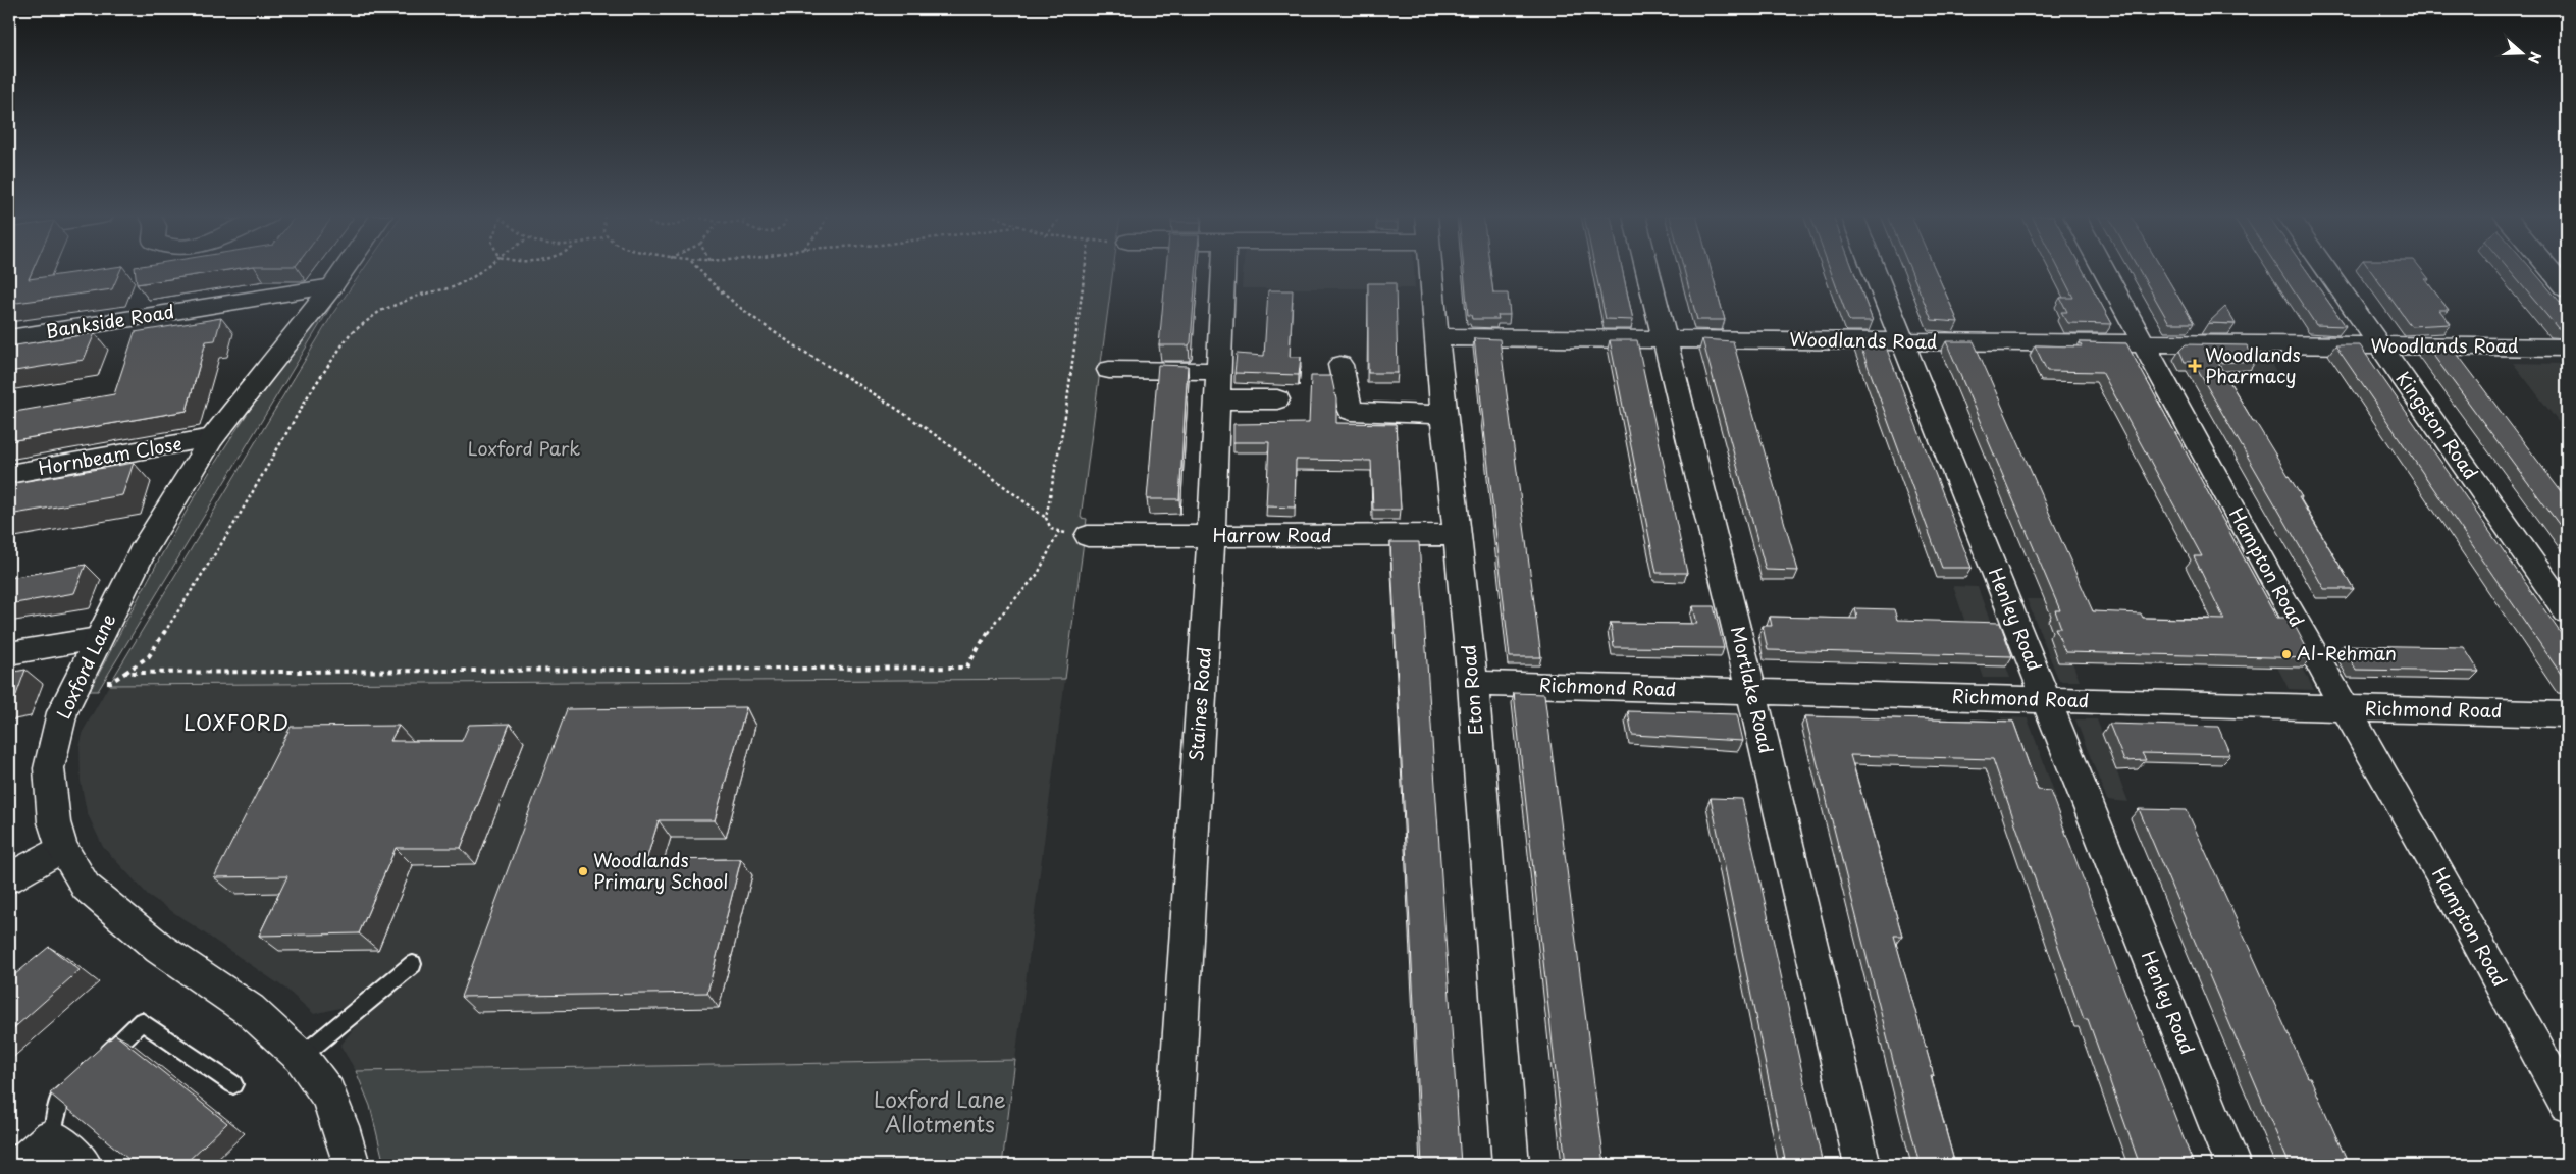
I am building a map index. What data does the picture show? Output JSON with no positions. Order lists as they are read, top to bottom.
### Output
{
  "streets": {
    "street": [
      "Bankside Road",
      "Woodlands Road",
      "Kingston Road",
      "Hornbeam Close",
      "Harrow Road",
      "Hampton Road",
      "Henley Road",
      "Loxford Lane",
      "Richmond Road",
      "Eton Road",
      "Mortlake Road",
      "Staines Road"
    ]
  },
  "crossings": [
    ["Bankside Road", "Loxford Lane"],
    ["Woodlands Road", "Kingston Road"],
    ["Woodlands Road", "Hampton Road"],
    ["Woodlands Road", "Henley Road"],
    ["Woodlands Road", "Eton Road"],
    ["Woodlands Road", "Mortlake Road"],
    ["Hornbeam Close", "Loxford Lane"],
    ["Harrow Road", "Eton Road"],
    ["Harrow Road", "Staines Road"],
    ["Hampton Road", "Richmond Road"],
    ["Henley Road", "Richmond Road"],
    ["Richmond Road", "Eton Road"],
    ["Richmond Road", "Mortlake Road"]
  ],
  "districts": ["LOXFORD"],
  "parks": ["Loxford Park", "Loxford Lane Allotments"],
  "places": {
    "health": ["Woodlands Pharmacy"],
    "other": ["Al-Rehman", "Woodlands Primary School"]
  },
  "north": "right"
}
